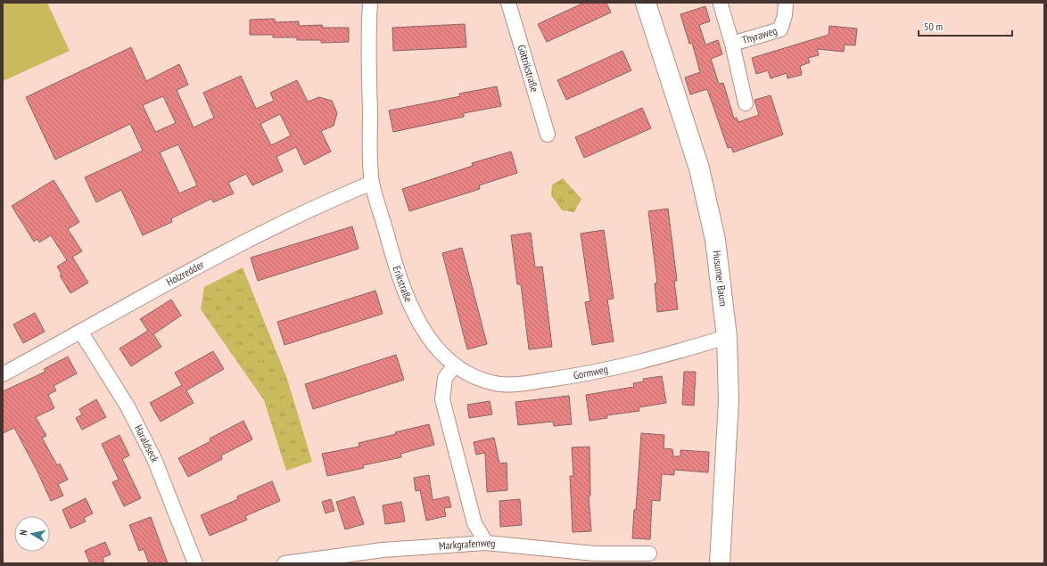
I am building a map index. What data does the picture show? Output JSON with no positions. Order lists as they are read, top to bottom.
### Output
{
  "streets": {
    "street": [
      "Thyraweg",
      "Göttrikstraße",
      "Holzredder",
      "Husumer Baum",
      "Erikstraße",
      "Gormweg",
      "Haraldseck",
      "Markgrafenweg"
    ]
  },
  "crossings": [
    ["Holzredder", "Erikstraße"],
    ["Holzredder", "Haraldseck"],
    ["Husumer Baum", "Gormweg"],
    ["Erikstraße", "Gormweg"]
  ],
  "scale_bar": "50 m",
  "north": "left"
}
